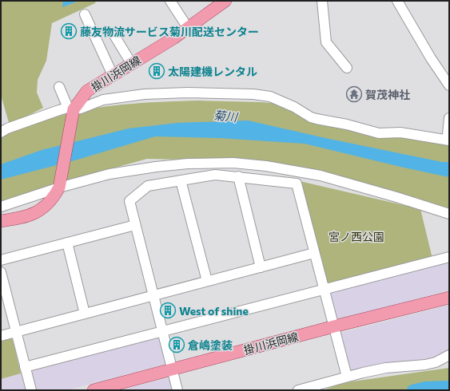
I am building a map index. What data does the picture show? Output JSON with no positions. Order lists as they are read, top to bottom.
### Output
{
  "streets": {
    "main road": ["掛川浜岡線"]
  },
  "water": ["菊川"],
  "parks": ["宮ノ西公園"],
  "places": {
    "building": [
      "藤友物流サービス菊川配送センター",
      "太陽建機レンタル",
      "West of shine",
      "倉嶋塗装"
    ],
    "temple": ["賀茂神社"]
  }
}
